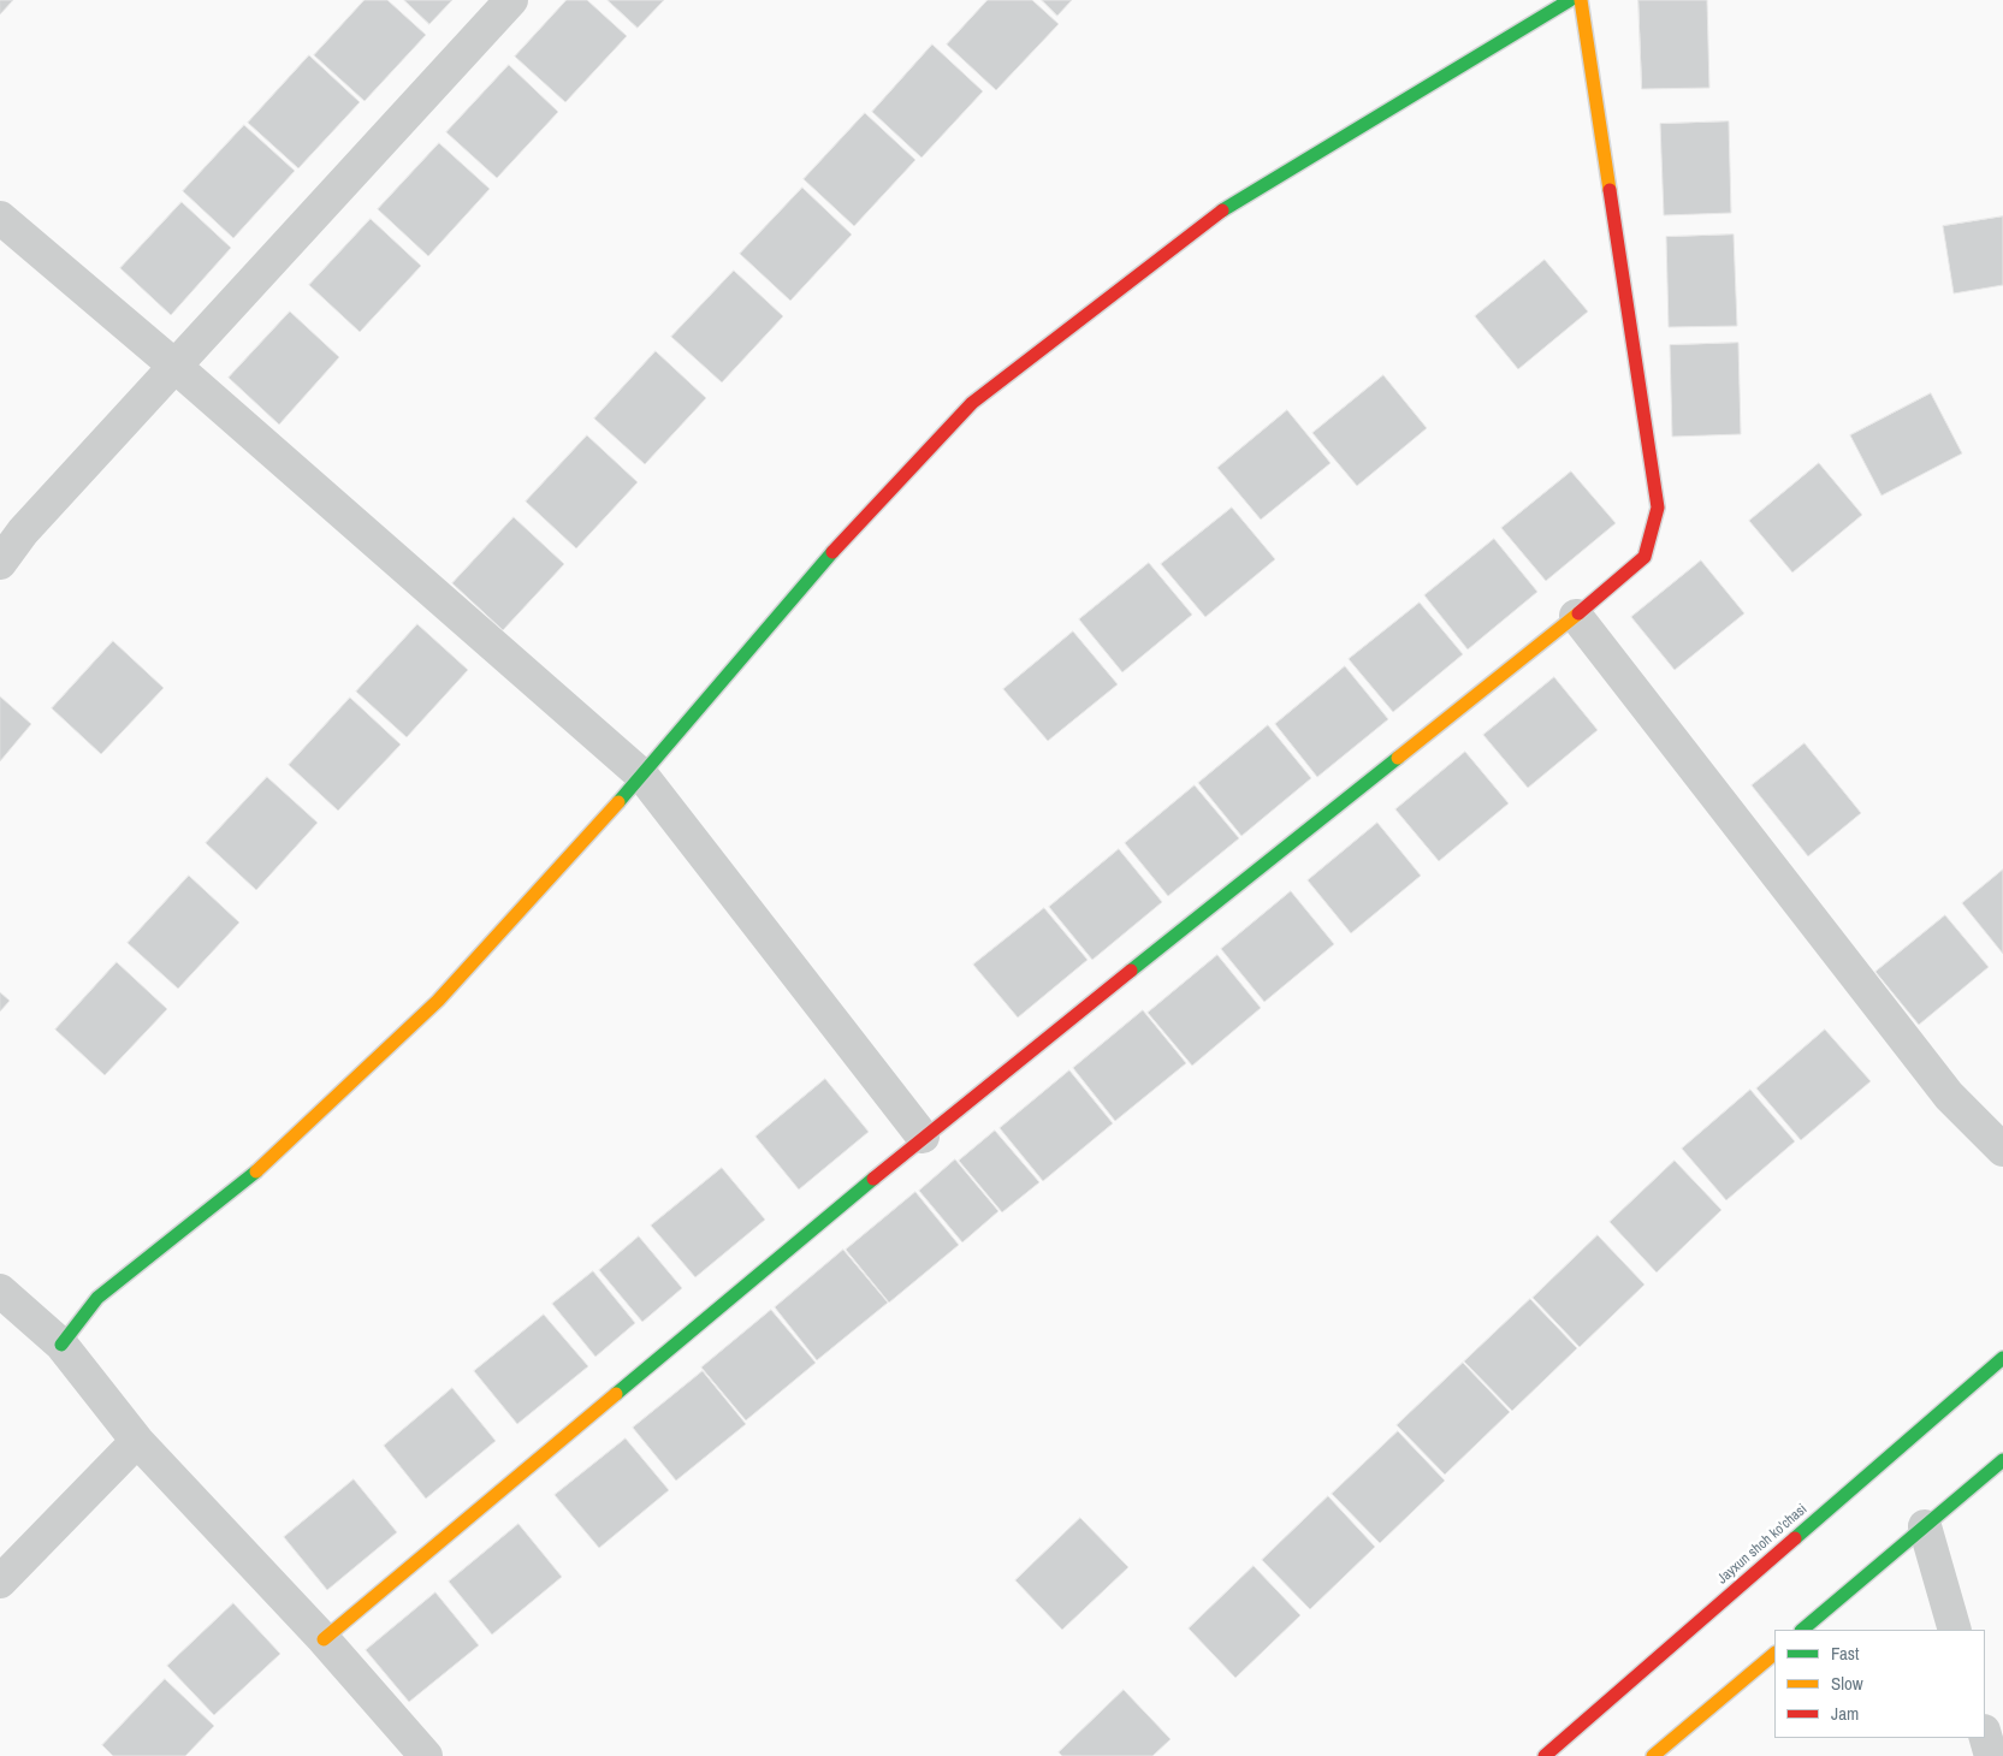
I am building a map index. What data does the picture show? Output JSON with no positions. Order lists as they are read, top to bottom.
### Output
{
  "streets": {
    "main road": ["Jayxun shoh ko'chasi"]
  },
  "legend": ["Fast", "Slow", "Jam"]
}
